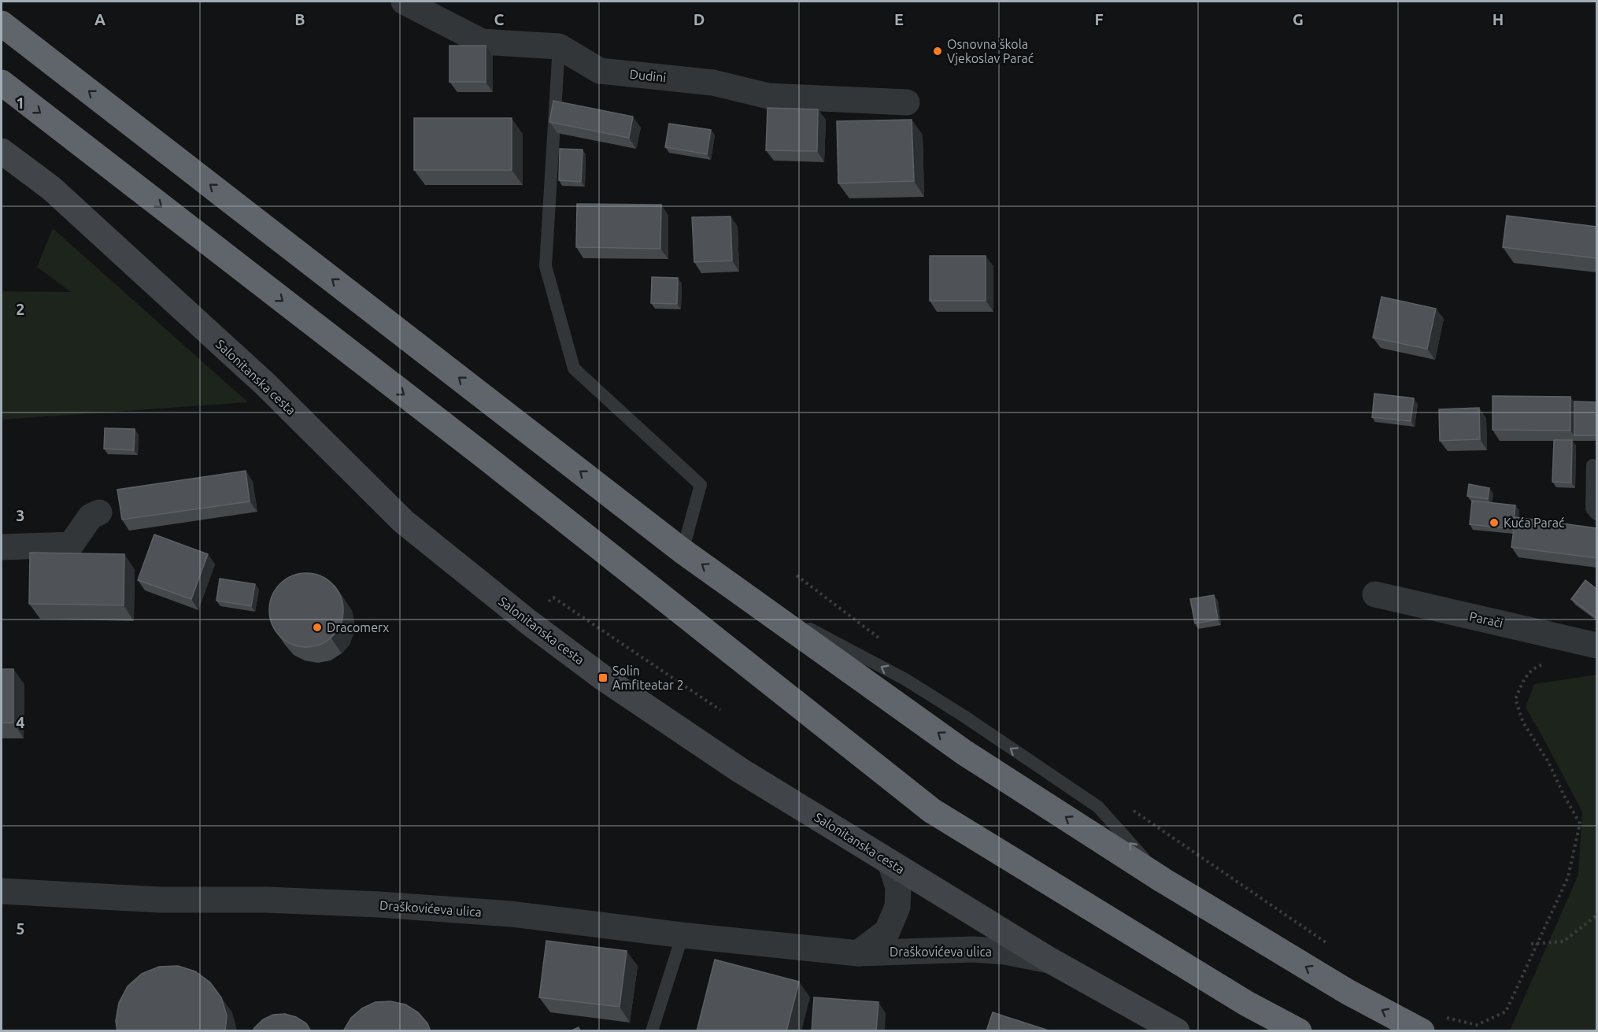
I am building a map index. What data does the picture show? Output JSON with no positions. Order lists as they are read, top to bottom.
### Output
{
  "streets": {
    "main road": ["Salonitanska cesta"],
    "street": ["Dudini", "Parači", "Draškovićeva ulica"]
  },
  "crossings": [
    ["Salonitanska cesta", "Draškovićeva ulica"]
  ],
  "places": {
    "other": ["Osnovna škola Vjekoslav Parać", "Kuća Parać", "Dracomerx"],
    "transit": ["Solin Amfiteatar 2"]
  },
  "grid": {
    "columns": [
      "A",
      "B",
      "C",
      "D",
      "E",
      "F",
      "G",
      "H"
    ],
    "rows": [
      "1",
      "2",
      "3",
      "4",
      "5"
    ]
  }
}
